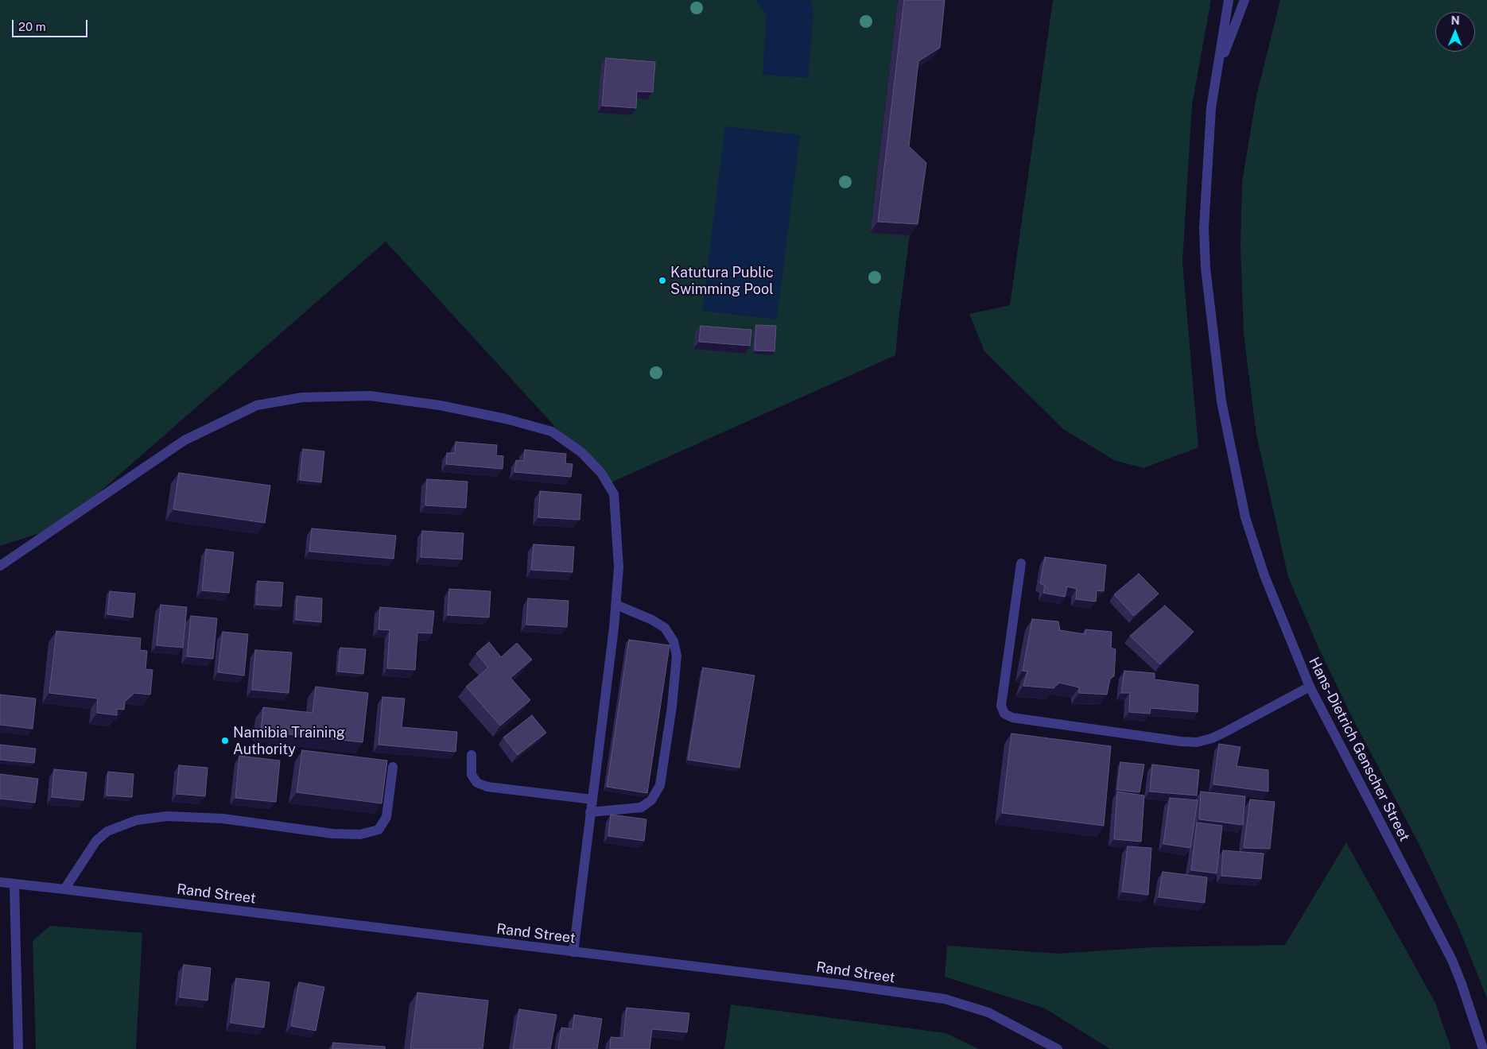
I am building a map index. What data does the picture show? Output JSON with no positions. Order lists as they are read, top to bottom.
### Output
{
  "streets": {
    "street": ["Hans-Dietrich Genscher Street", "Rand Street"]
  },
  "places": ["Katutura Public Swimming Pool", "Namibia Training Authority"],
  "scale_bar": "20 m",
  "north": "top"
}
